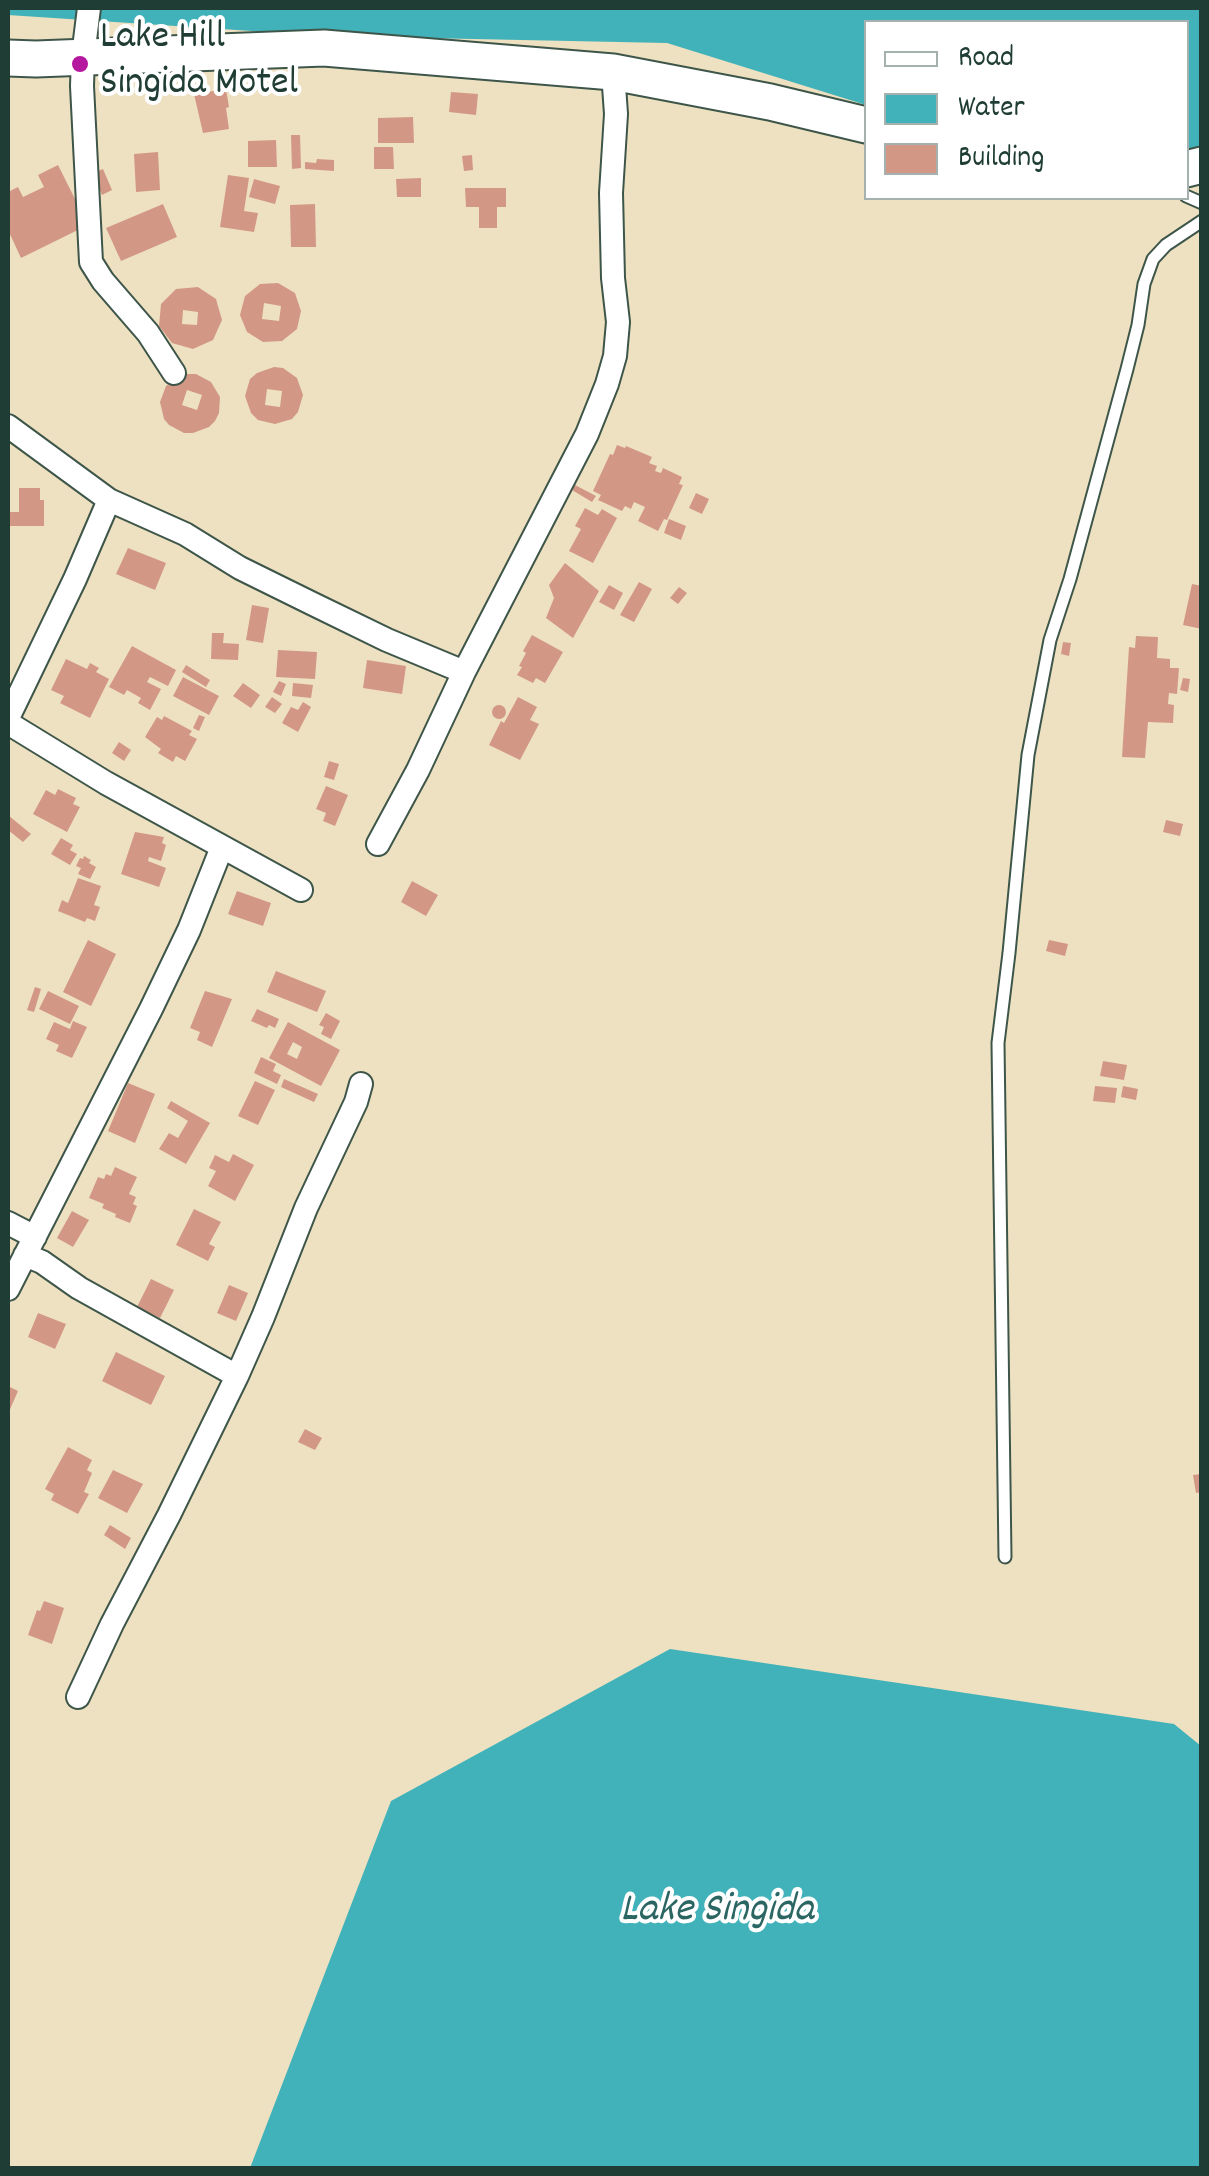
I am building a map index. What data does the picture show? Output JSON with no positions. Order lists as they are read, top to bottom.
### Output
{
  "water": ["Lake Singida"],
  "places": ["Lake Hill Singida Motel"],
  "legend": ["Road", "Water", "Building"]
}
